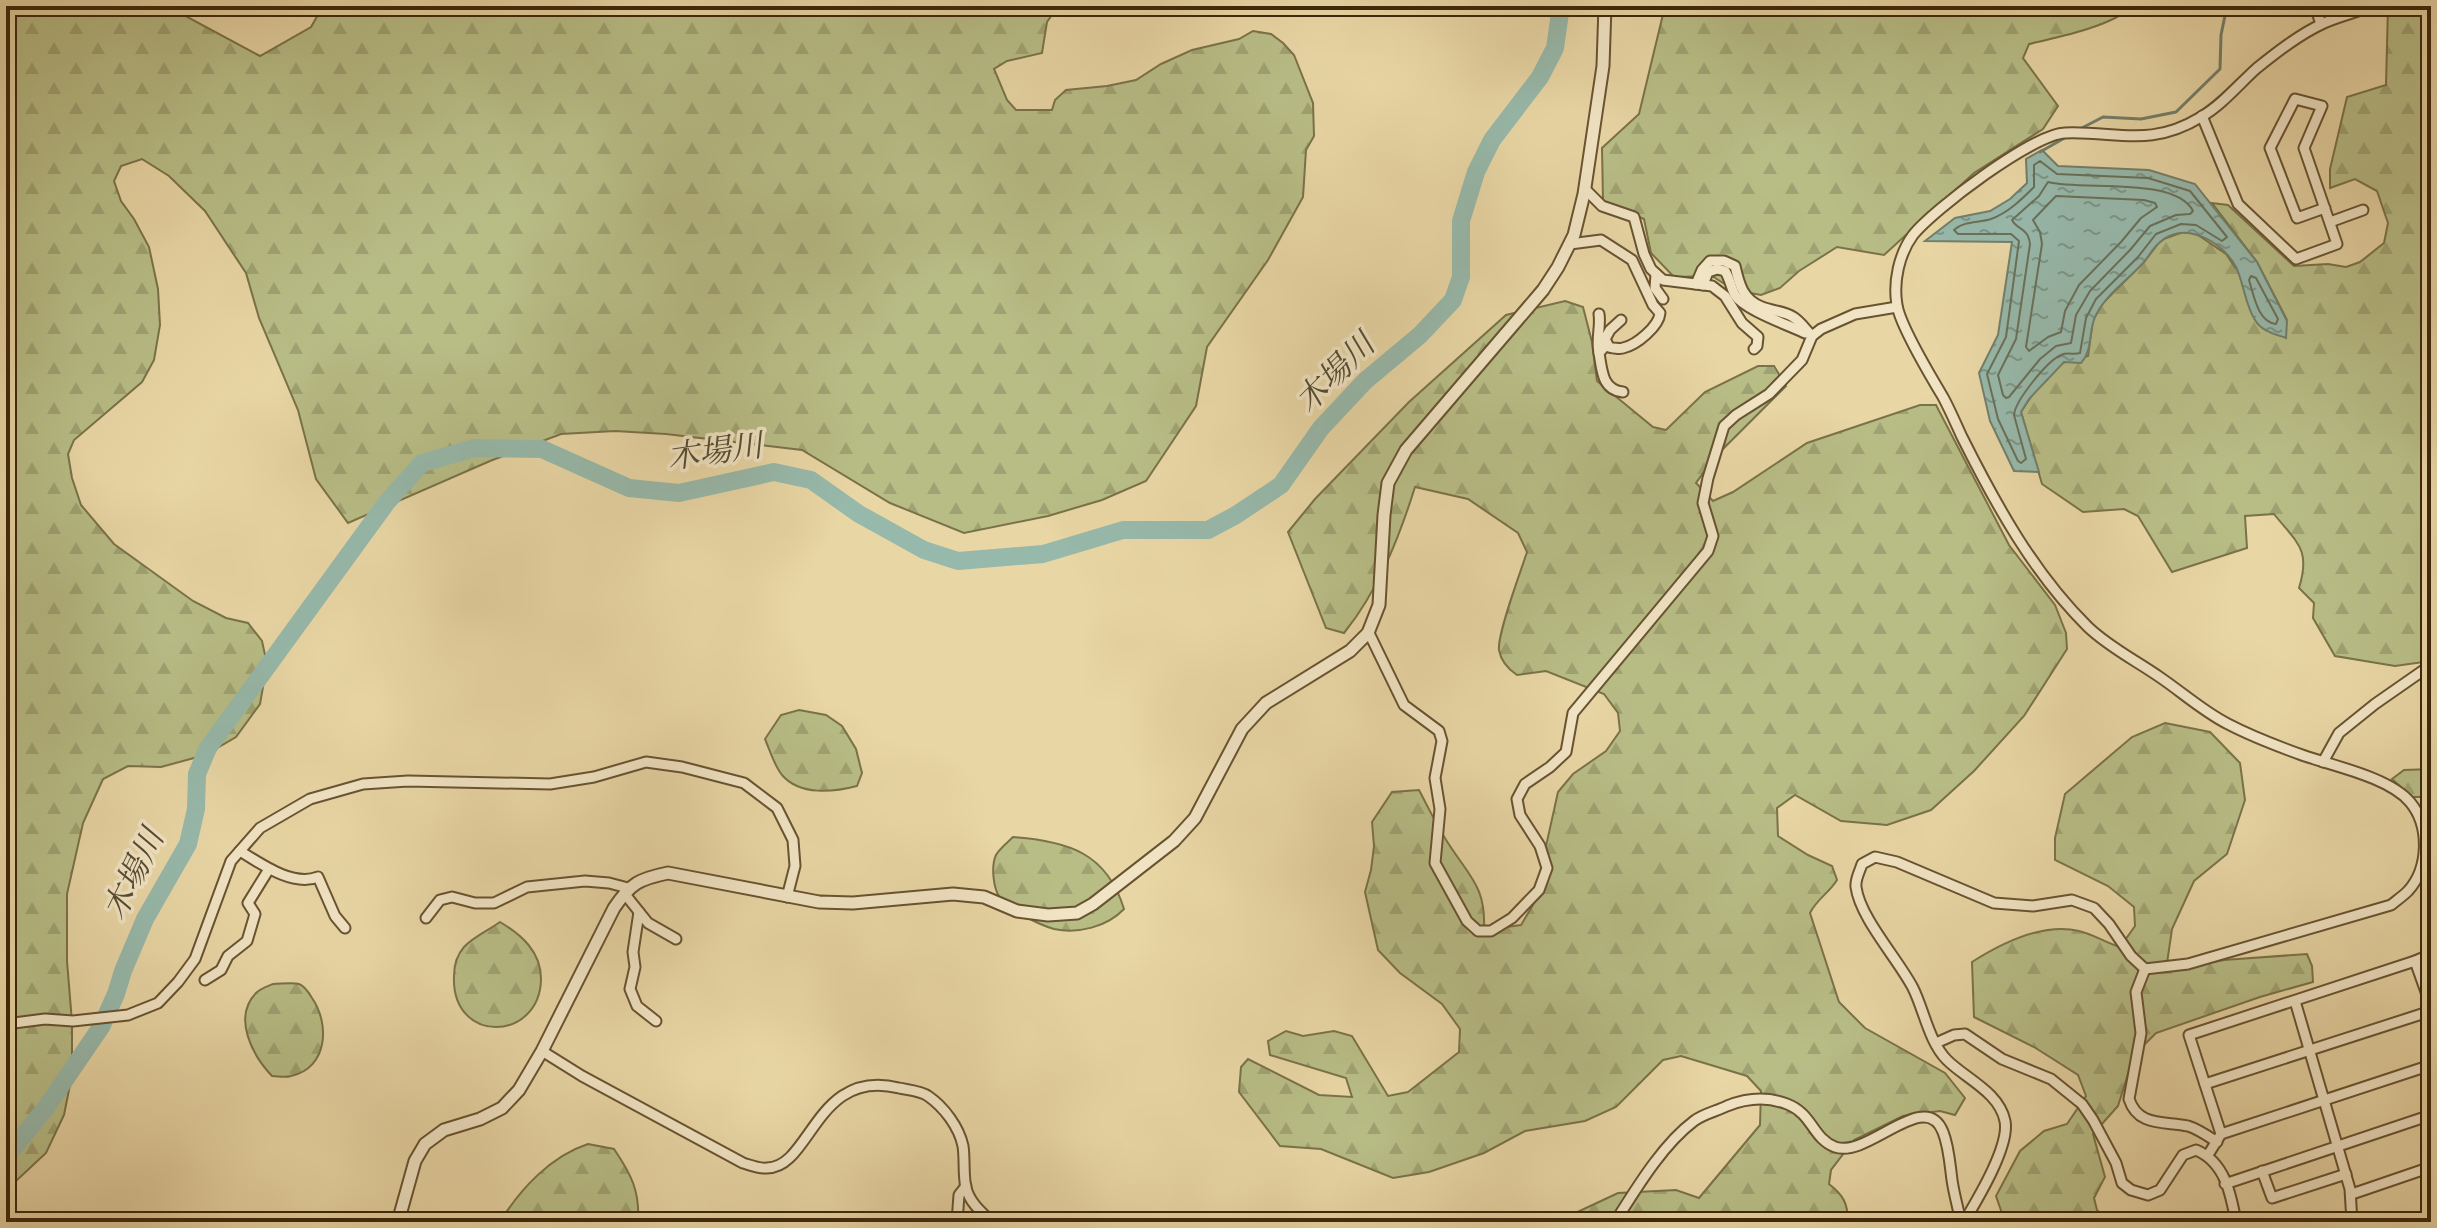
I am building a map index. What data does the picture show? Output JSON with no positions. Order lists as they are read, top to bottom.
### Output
{
  "water": ["木場川"]
}
